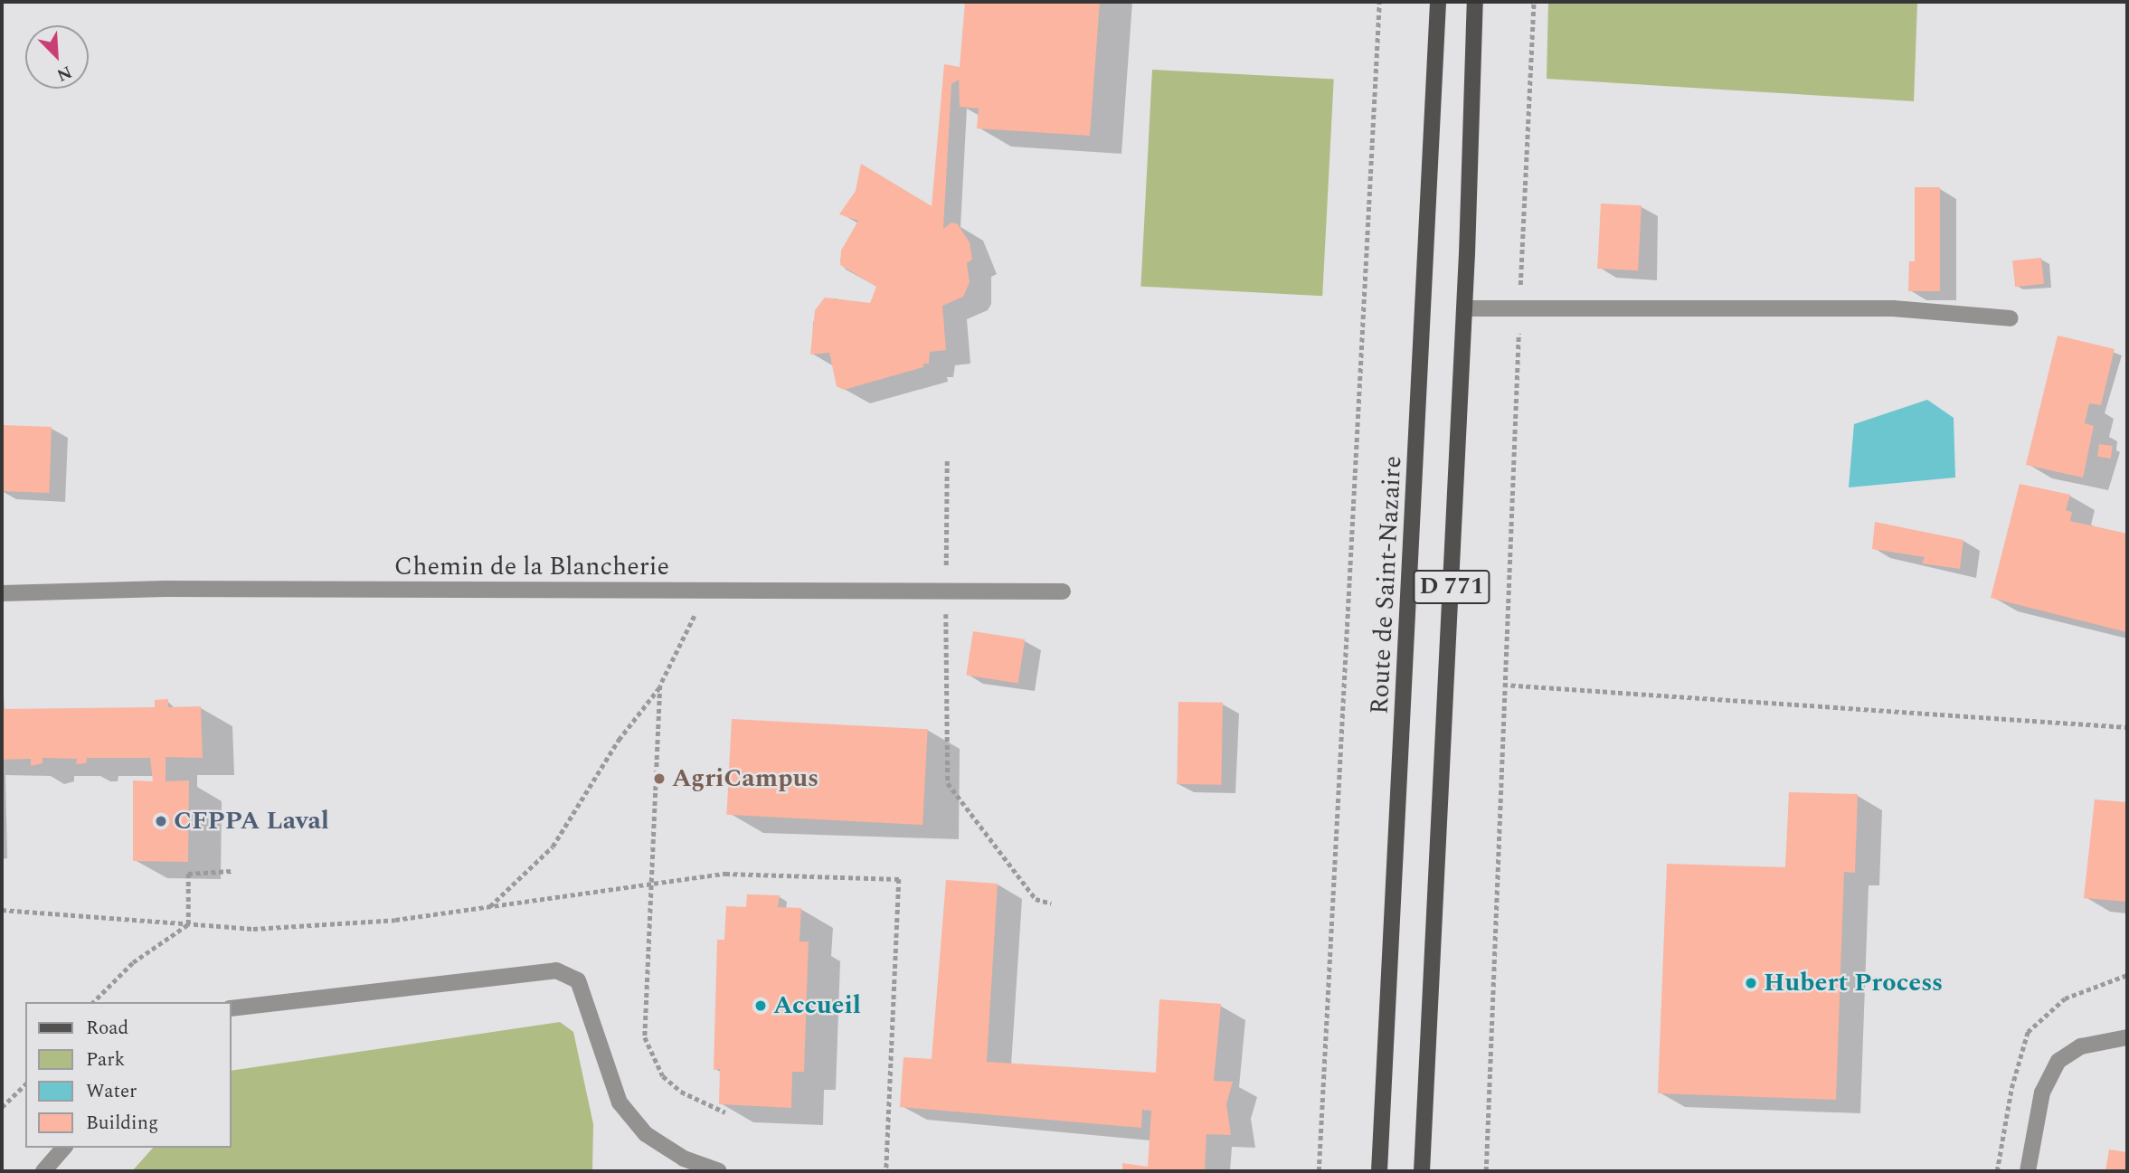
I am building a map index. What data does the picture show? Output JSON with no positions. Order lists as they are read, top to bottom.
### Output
{
  "streets": {
    "main road": ["Route de Saint-Nazaire", "D 771"],
    "street": ["Chemin de la Blancherie"]
  },
  "places": [
    "AgriCampus",
    "CFPPA Laval",
    "Hubert Process",
    "Accueil"
  ],
  "legend": [
    "Road",
    "Park",
    "Water",
    "Building"
  ],
  "north": "bottom right"
}
